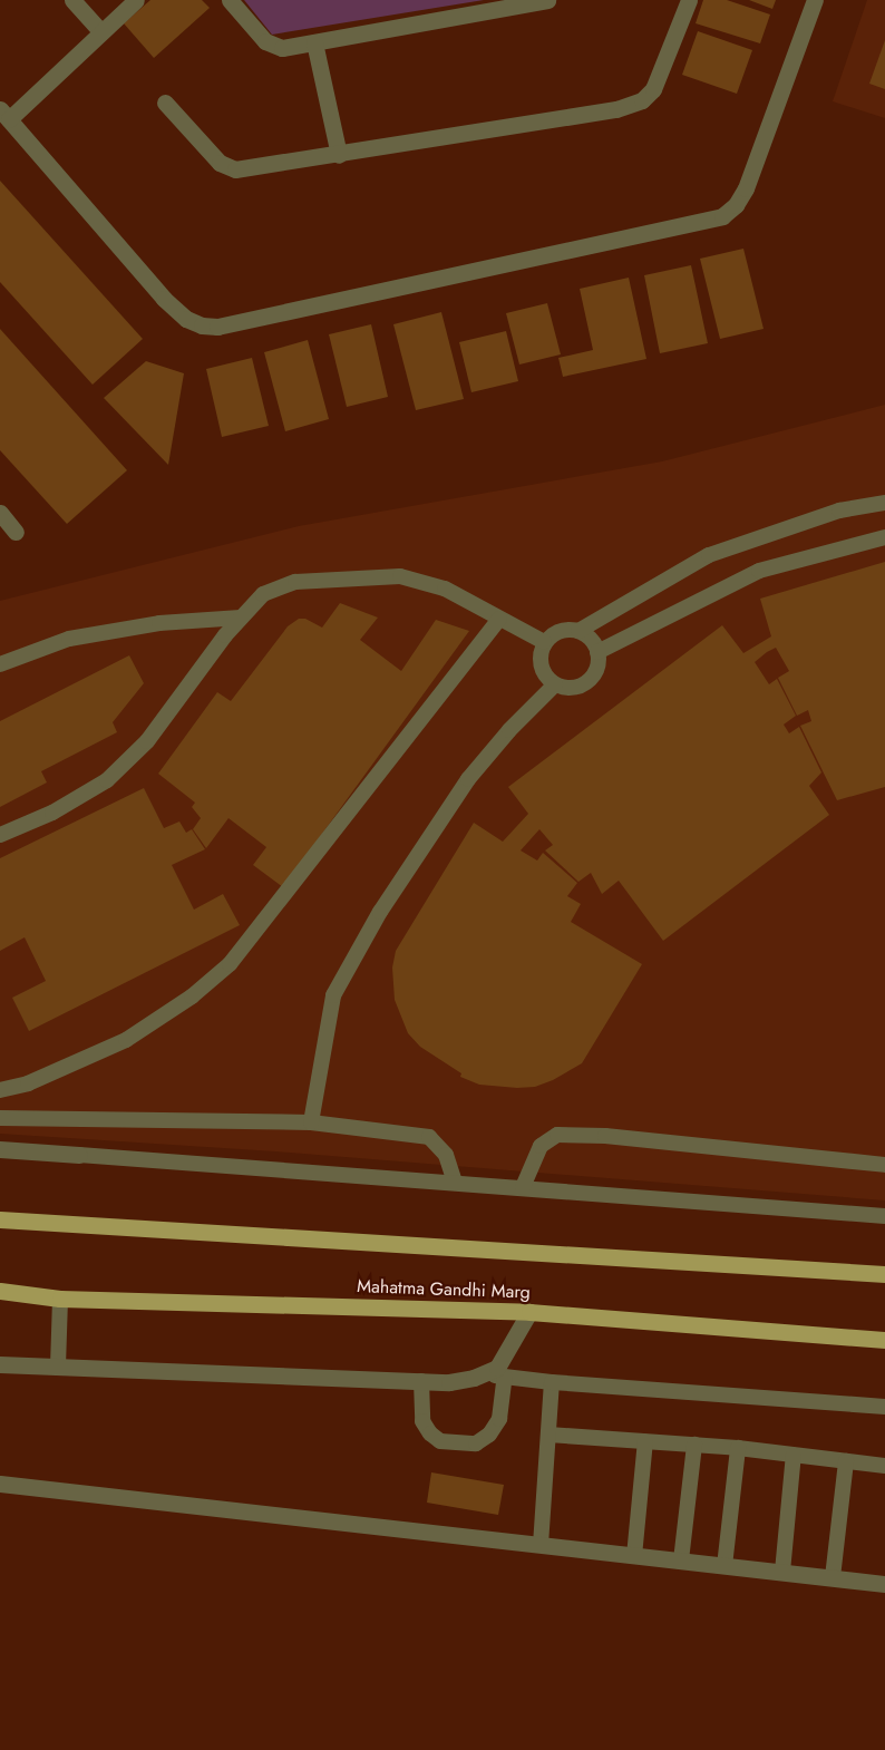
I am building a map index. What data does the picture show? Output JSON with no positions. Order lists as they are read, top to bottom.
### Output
{
  "streets": {
    "main road": ["Mahatma Gandhi Marg"]
  }
}
